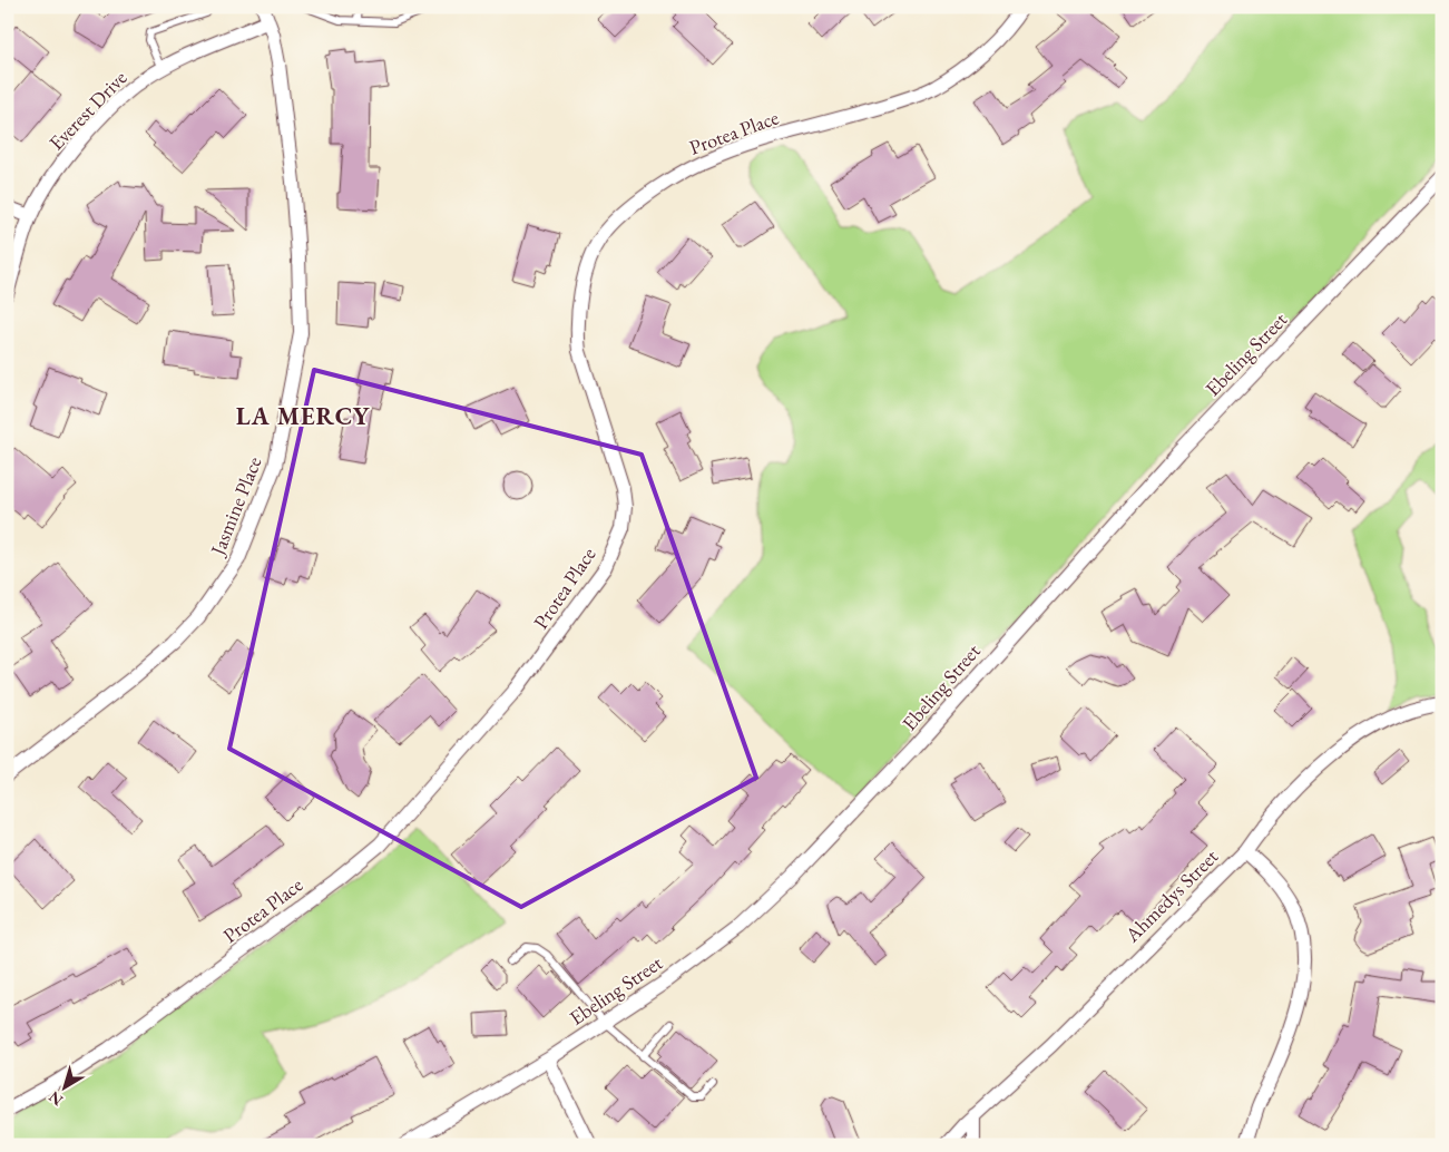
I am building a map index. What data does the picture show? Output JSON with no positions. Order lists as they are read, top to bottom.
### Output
{
  "streets": {
    "street": [
      "Everest Drive",
      "Protea Place",
      "Ebeling Street",
      "Jasmine Place",
      "Ahmedys Street"
    ]
  },
  "crossings": [
    ["Everest Drive", "Jasmine Place"]
  ],
  "districts": ["LA MERCY"],
  "north": "bottom left"
}
